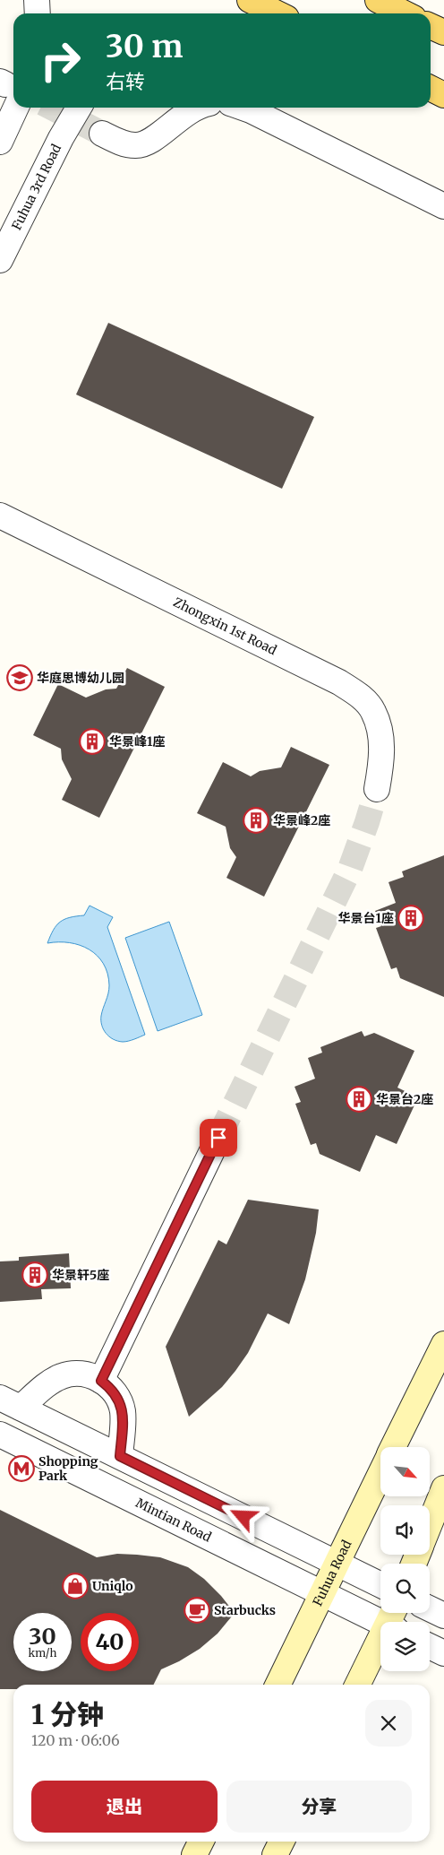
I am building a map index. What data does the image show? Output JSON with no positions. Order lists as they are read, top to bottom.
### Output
{
  "streets": {
    "main road": ["Fuhua Road"],
    "street": ["Fuhua 3rd Road", "Zhongxin 1st Road", "Mintian Road"]
  },
  "crossings": [
    ["Mintian Road", "Fuhua Road"]
  ],
  "places": {
    "school or university": ["华庭思博幼儿园"],
    "building": [
      "华景峰1座",
      "华景峰2座",
      "华景台1座",
      "华景台2座",
      "华景轩5座"
    ],
    "metro station": ["Shopping Park"],
    "shop": ["Uniqlo"],
    "cafe": ["Starbucks"]
  },
  "north": "bottom right",
  "page": {
    "turn": ["30 m", "右转"],
    "speed": "30 km/h",
    "limit": "40",
    "heading": ["1 分钟", "120 m · 06:06"],
    "buttons": ["退出", "分享"]
  }
}
